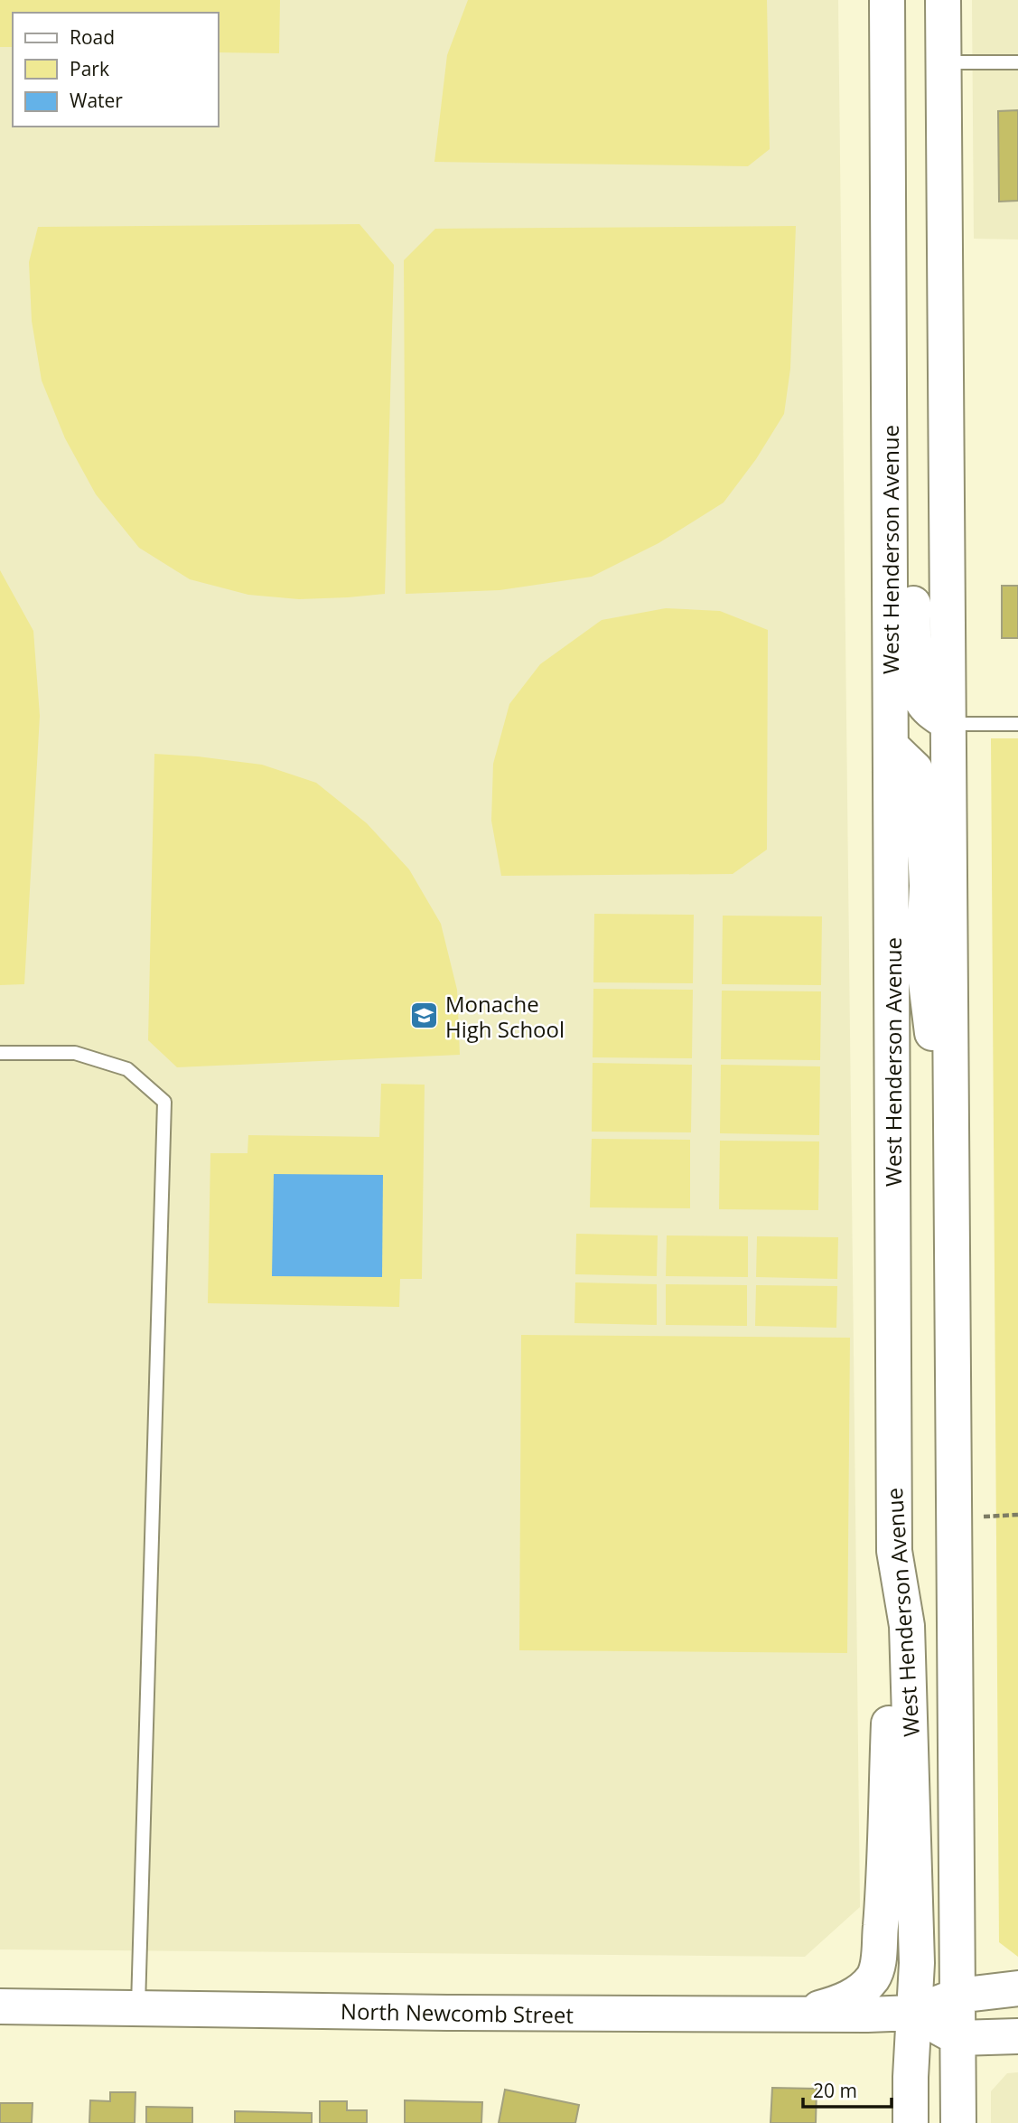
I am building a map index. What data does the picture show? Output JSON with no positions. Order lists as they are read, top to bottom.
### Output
{
  "streets": {
    "main road": ["West Henderson Avenue", "North Newcomb Street"]
  },
  "crossings": [
    ["West Henderson Avenue", "North Newcomb Street"]
  ],
  "places": {
    "school or university": ["Monache High School"]
  },
  "legend": ["Road", "Park", "Water"],
  "scale_bar": "20 m"
}
